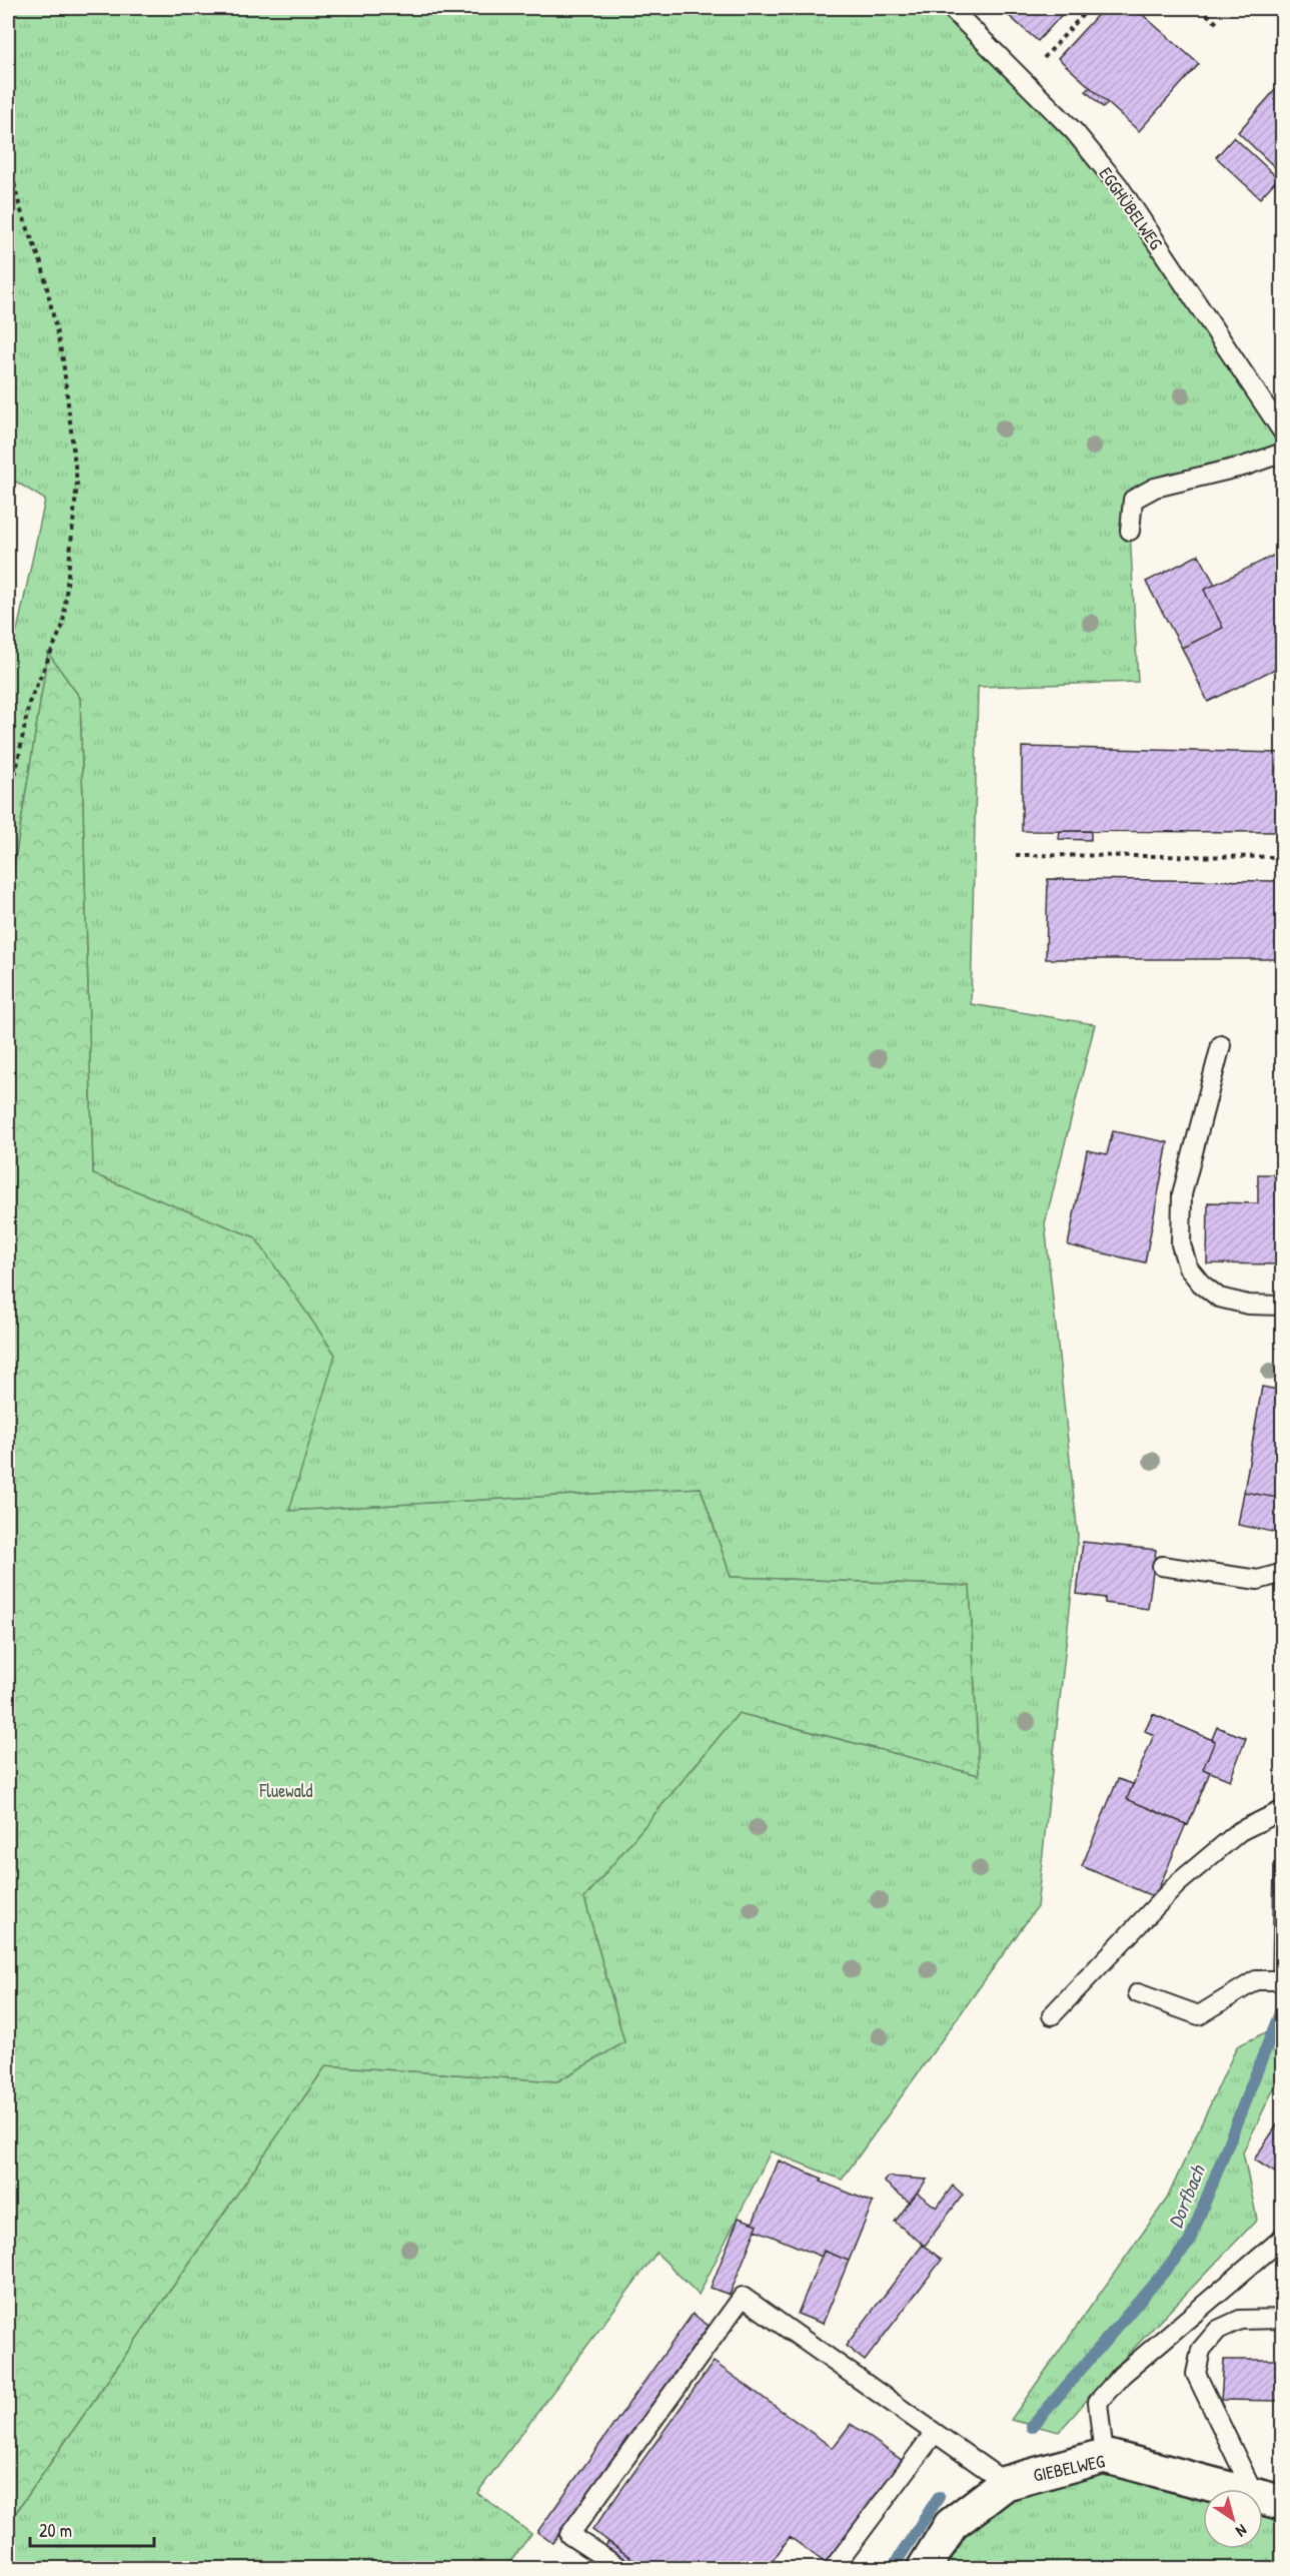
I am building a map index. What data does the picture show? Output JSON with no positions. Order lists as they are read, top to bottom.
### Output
{
  "streets": {
    "street": ["GIEBELWEG"],
    "lane": ["EGGHÜBELWEG"]
  },
  "water": ["Dorfbach"],
  "parks": ["Fluewald"],
  "scale_bar": "20 m",
  "north": "bottom right"
}
